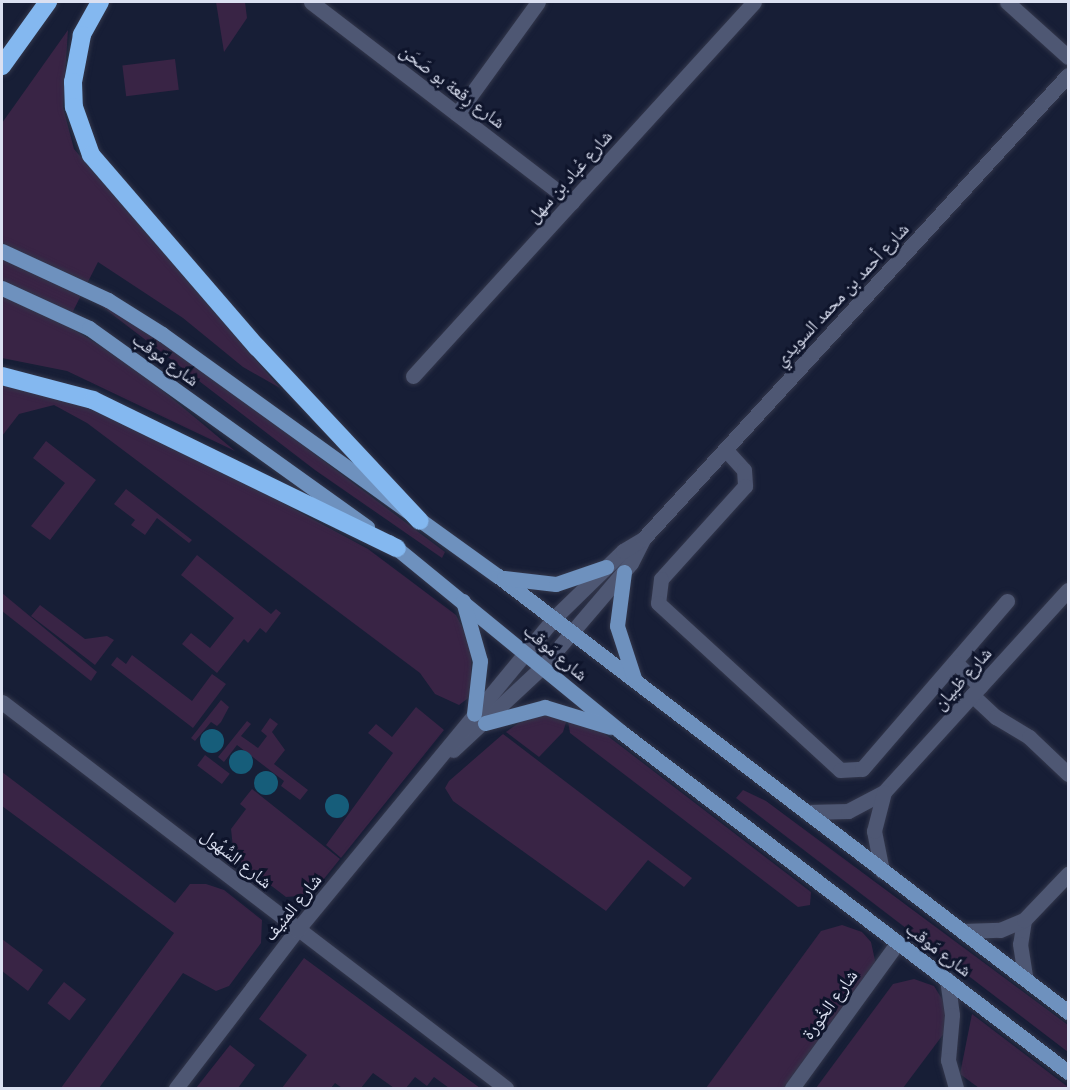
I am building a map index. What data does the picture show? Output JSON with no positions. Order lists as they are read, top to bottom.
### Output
{
  "streets": {
    "main road": ["شارع مَوقب"],
    "street": [
      "شارع رِقعة بو صَحَن",
      "شارع عُباد بن سهل",
      "شارع أحمد بن محمد السويدي",
      "شارع ظبيان",
      "شارع السُّهُول",
      "شارع المنيف",
      "شارع الخُورة"
    ]
  },
  "crossings": [
    ["شارع رِقعة بو صَحَن", "شارع عُباد بن سهل"],
    ["شارع أحمد بن محمد السويدي", "شارع مَوقب"],
    ["شارع أحمد بن محمد السويدي", "شارع المنيف"],
    ["شارع مَوقب", "شارع ظبيان"],
    ["شارع مَوقب", "شارع المنيف"],
    ["شارع مَوقب", "شارع الخُورة"],
    ["شارع السُّهُول", "شارع المنيف"]
  ]
}
